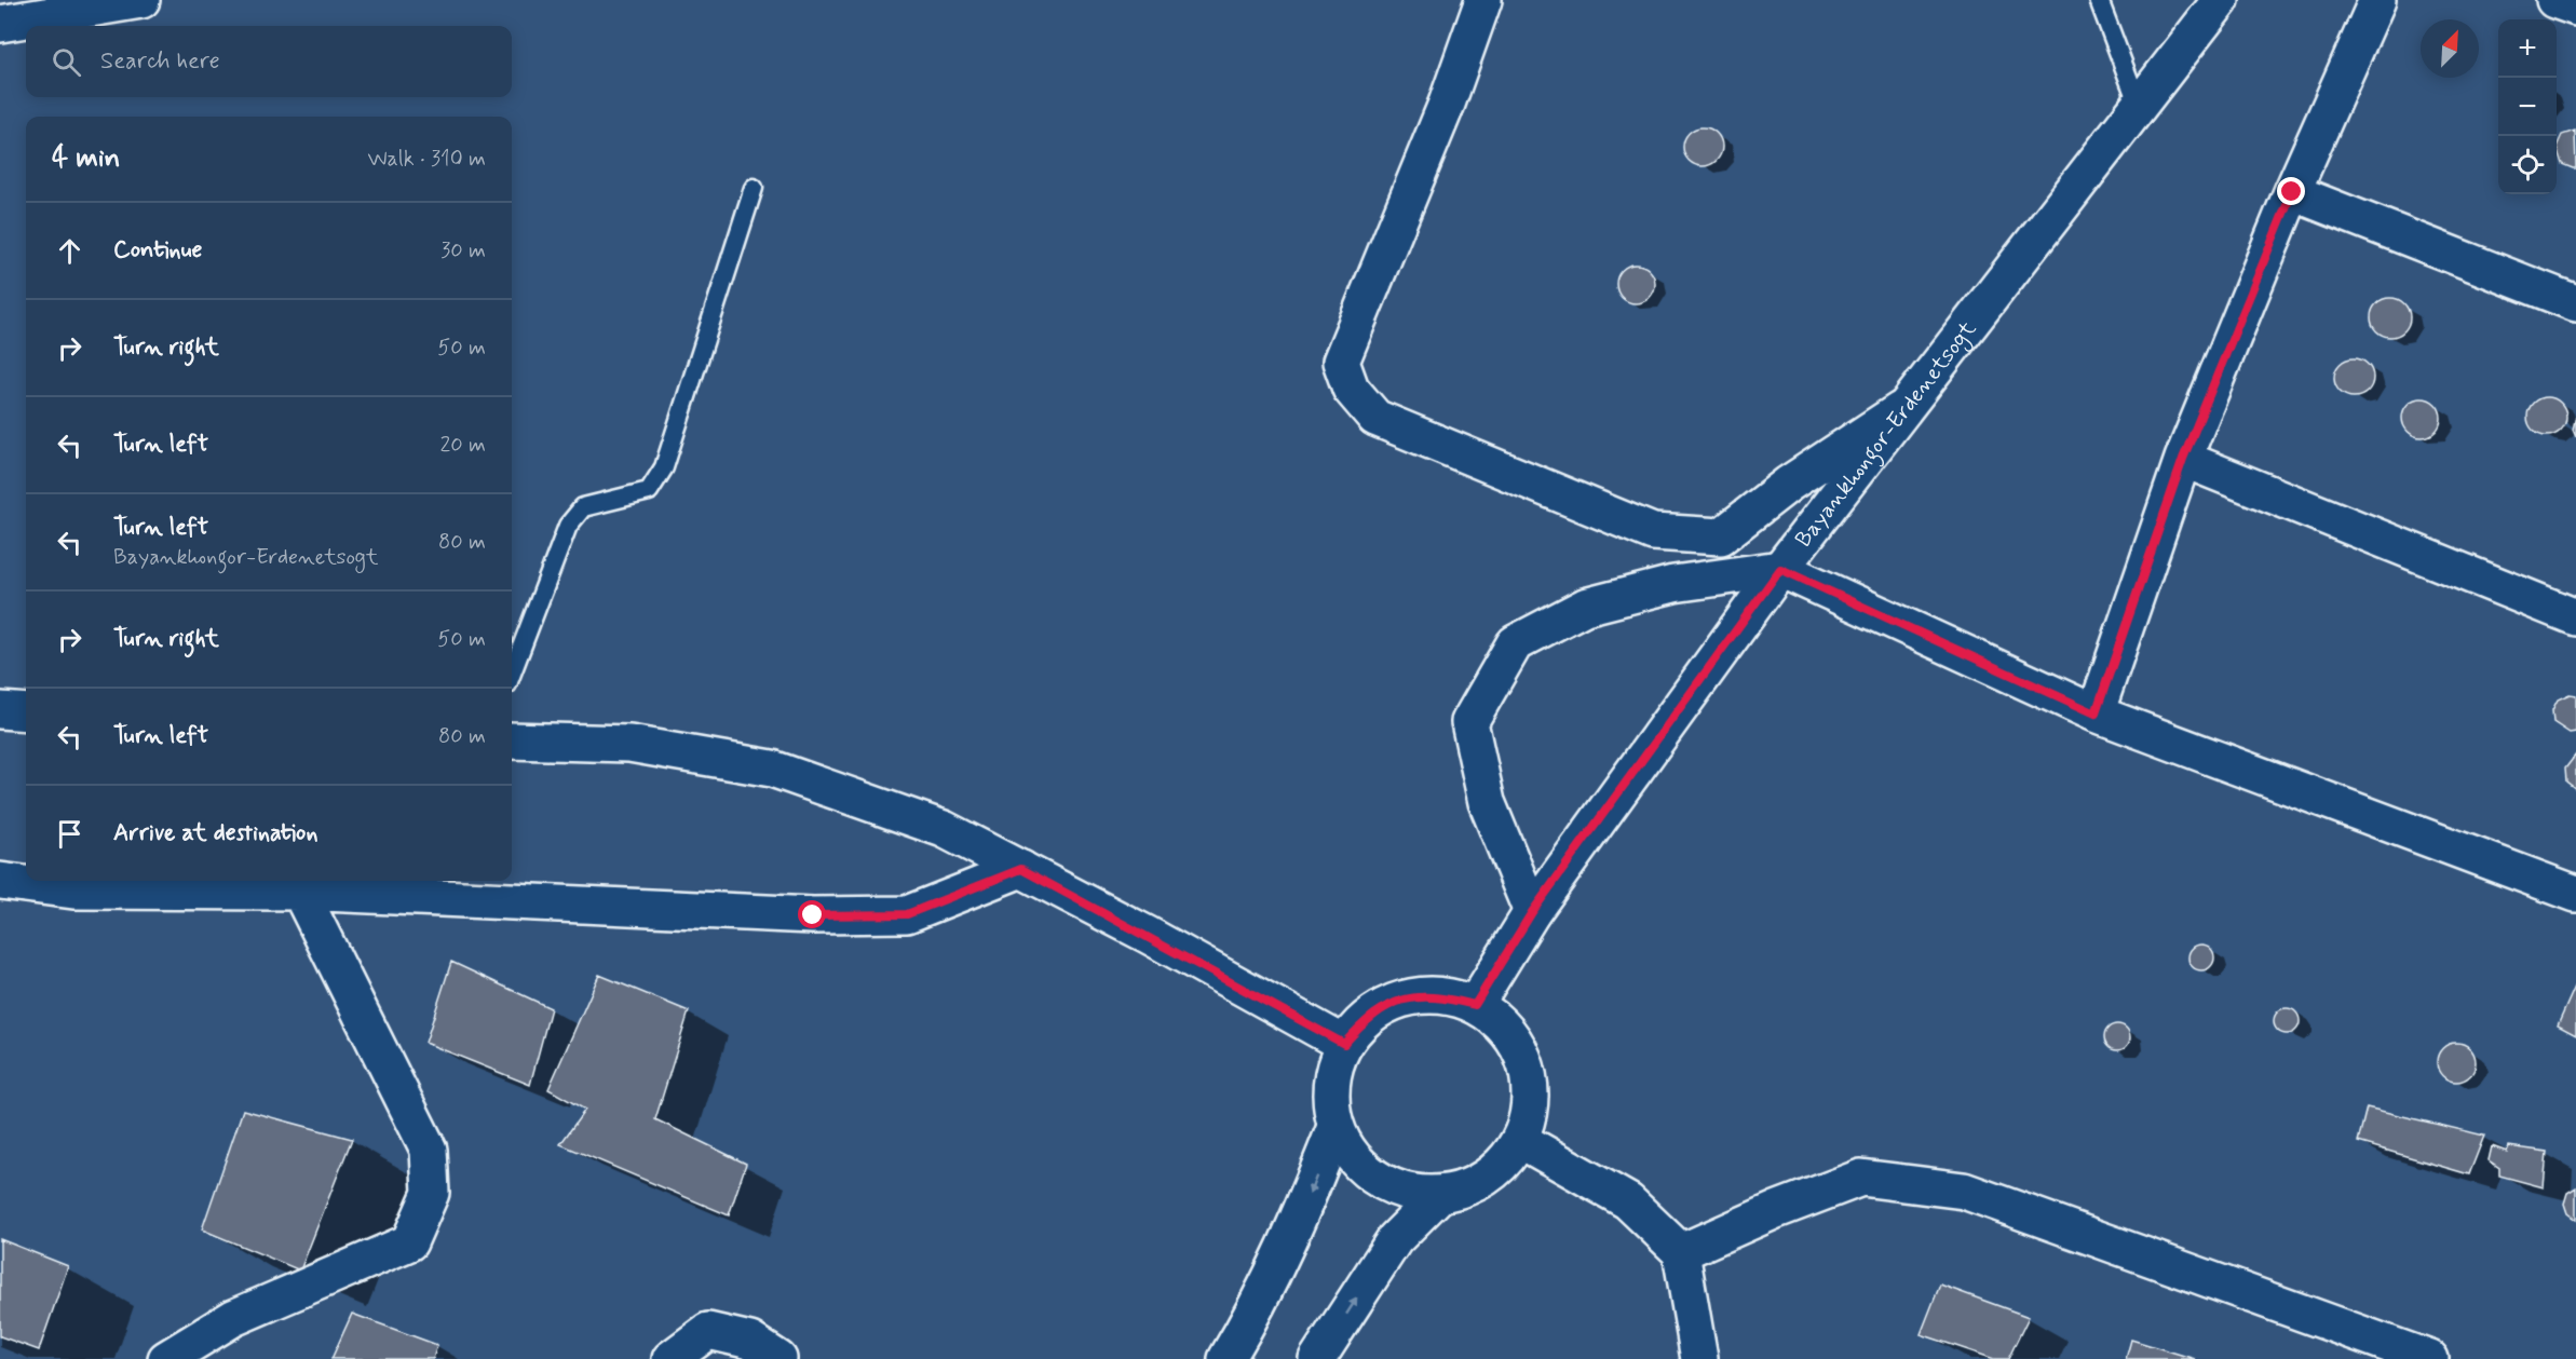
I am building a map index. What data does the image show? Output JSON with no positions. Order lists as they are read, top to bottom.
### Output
{
  "streets": {
    "street": ["Bayankhongor-Erdenetsogt"]
  },
  "north": "top right",
  "page": {
    "map_buttons": ["+", "−"],
    "search": "Search here",
    "heading": ["4 min", "Walk · 310 m"],
    "list": [
      ["Continue", "30 m"],
      ["Turn right", "50 m"],
      ["Turn left", "20 m"],
      ["Turn left", "Bayankhongor-Erdenetsogt", "80 m"],
      ["Turn right", "50 m"],
      ["Turn left", "80 m"],
      "Arrive at destination"
    ]
  }
}
